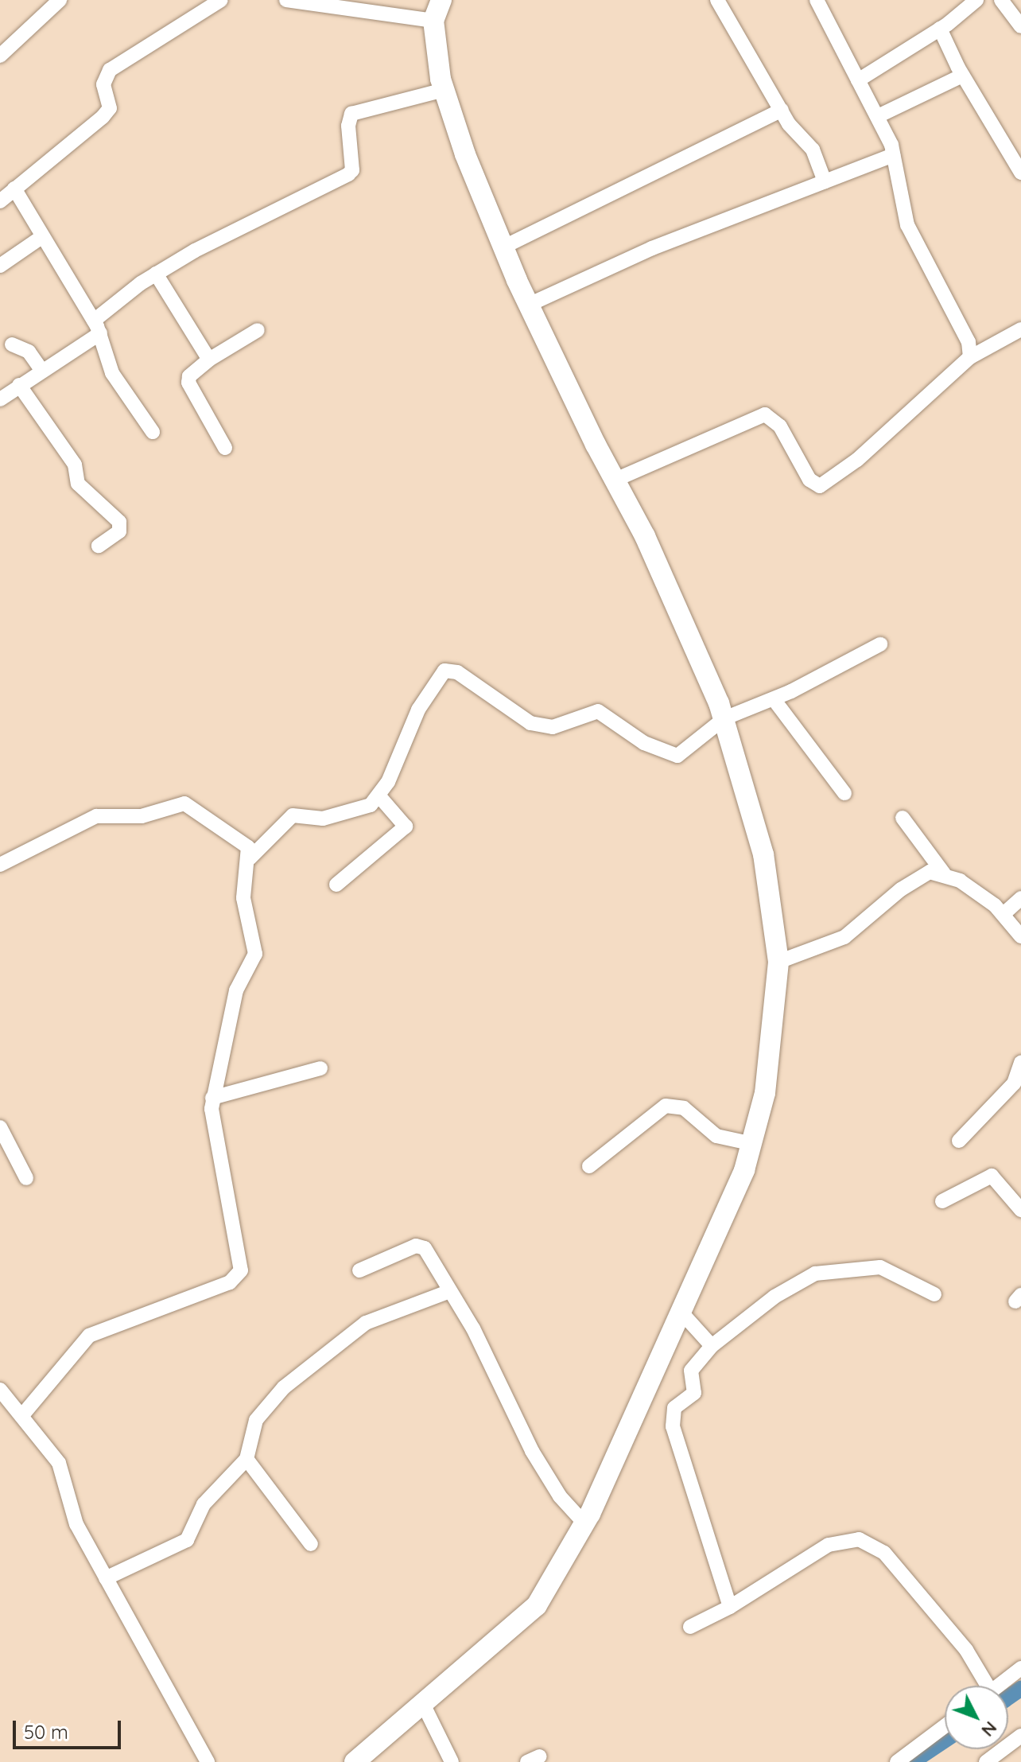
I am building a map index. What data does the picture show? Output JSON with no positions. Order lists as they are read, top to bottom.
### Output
{
  "scale_bar": "50 m",
  "north": "bottom right"
}
